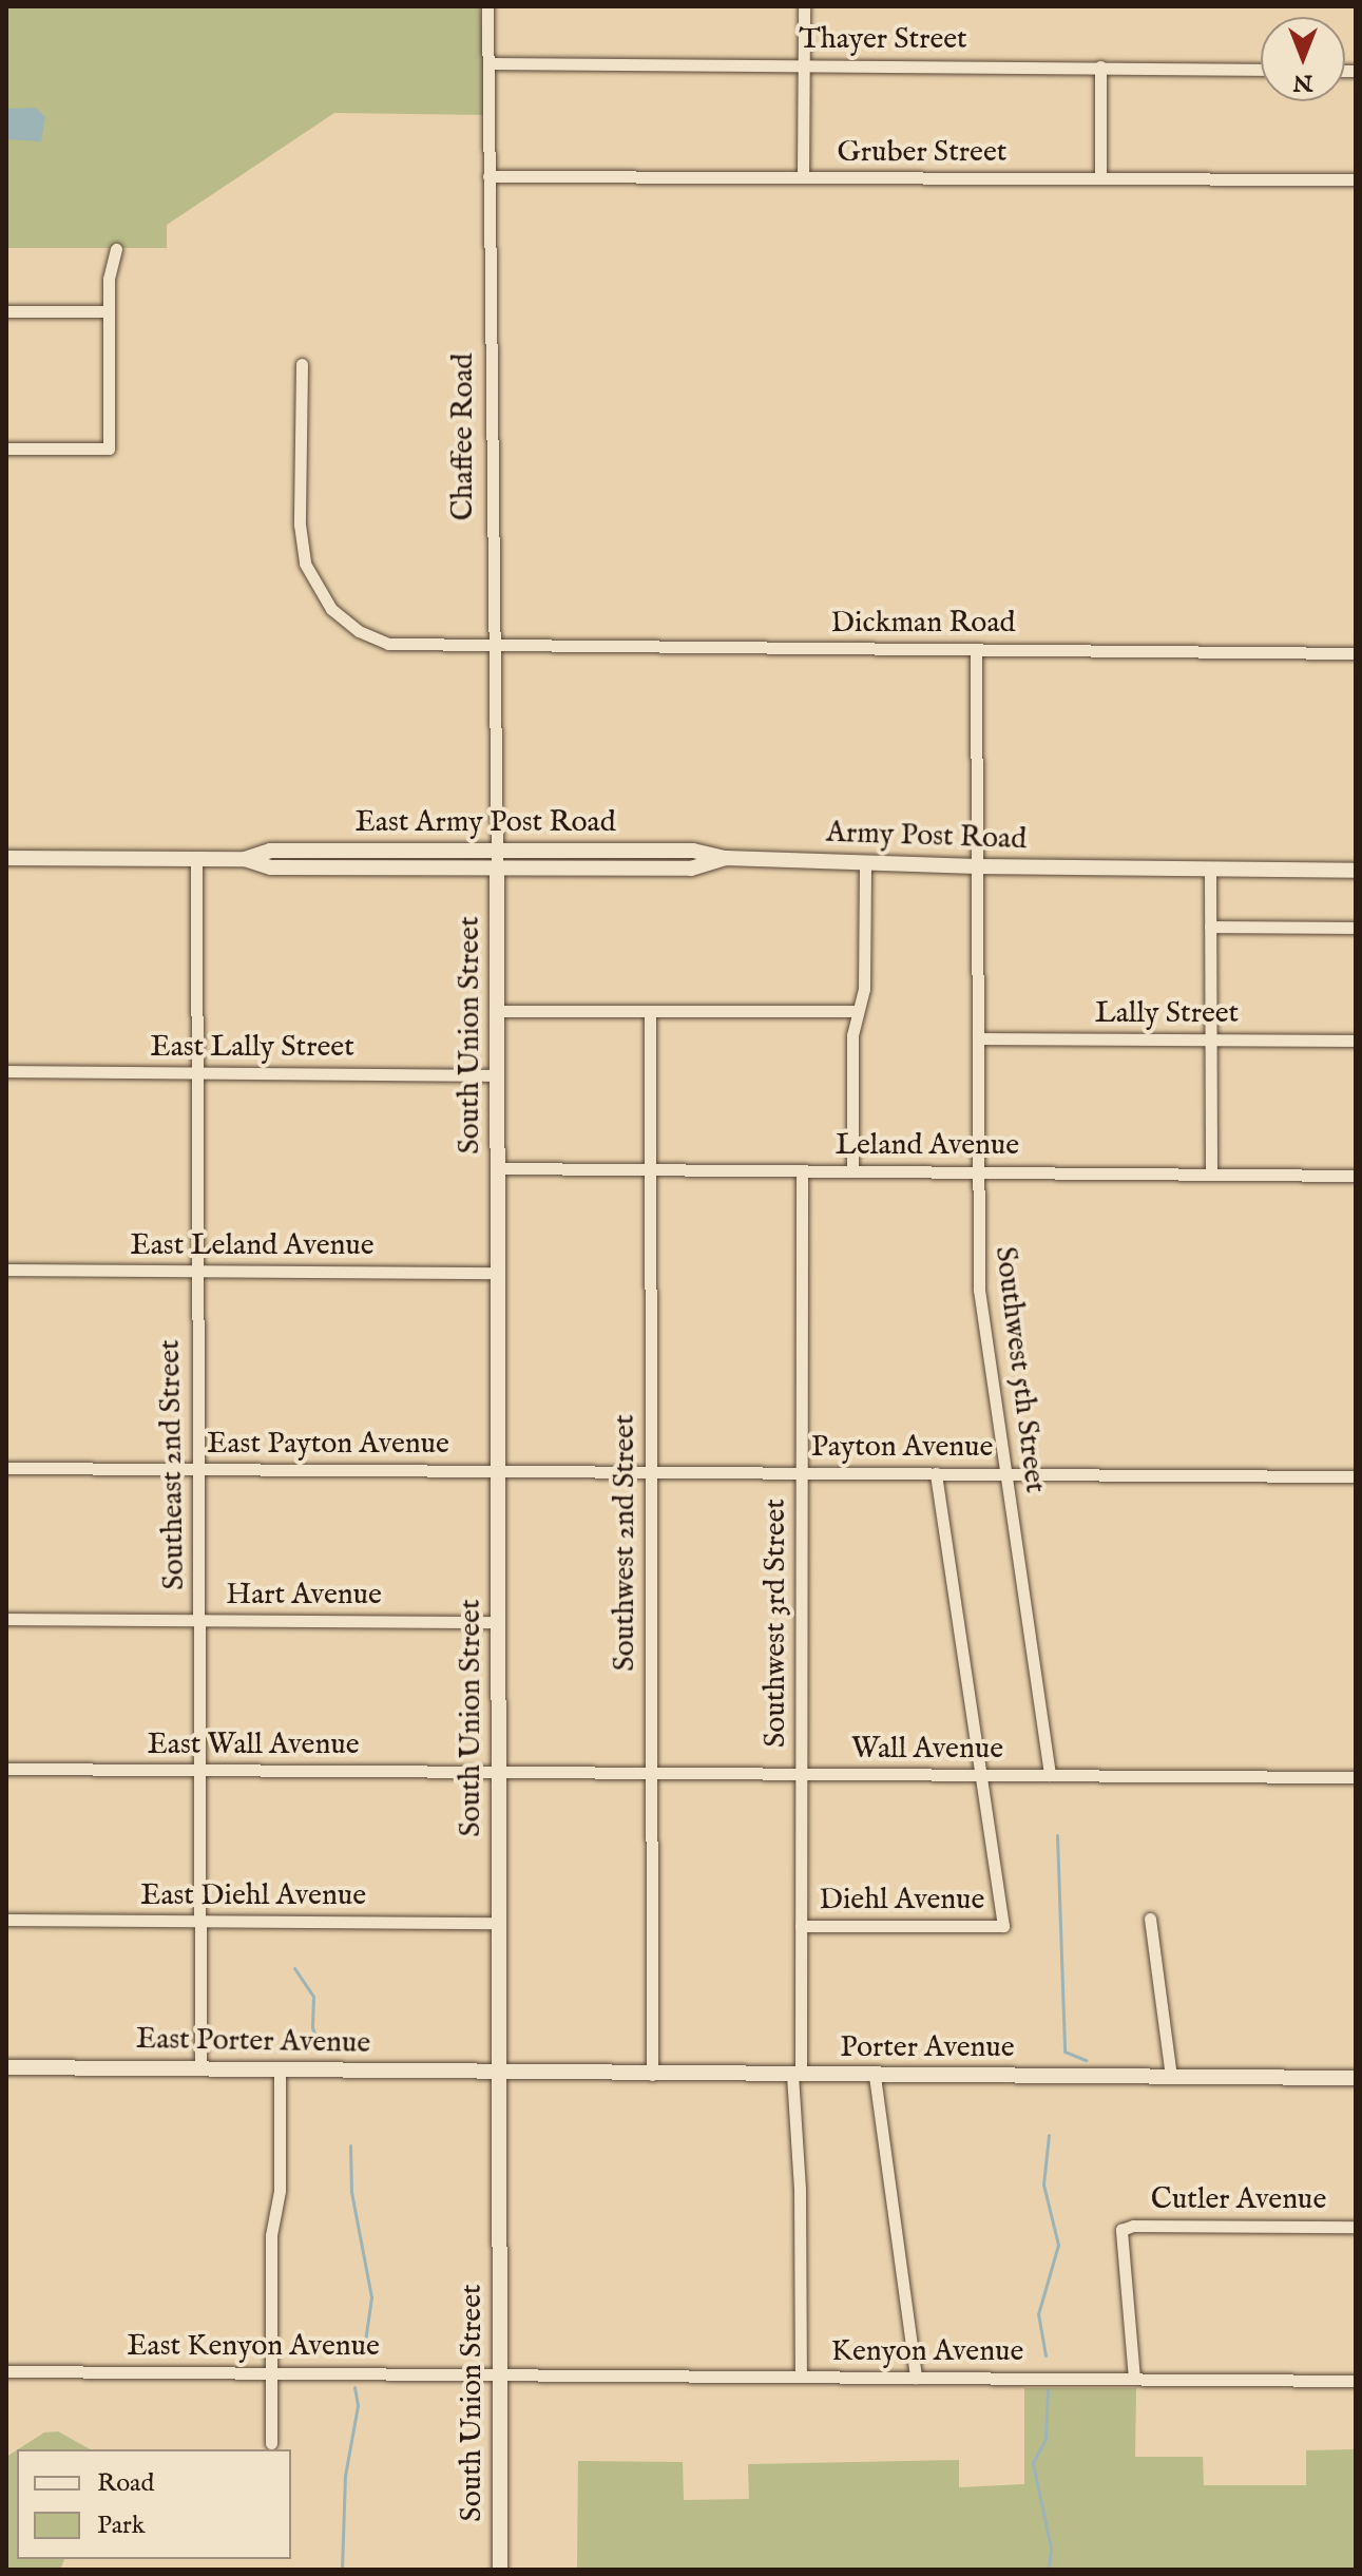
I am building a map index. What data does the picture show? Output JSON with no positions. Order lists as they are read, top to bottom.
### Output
{
  "streets": {
    "street": [
      "Thayer Street",
      "Gruber Street",
      "Chaffee Road",
      "Dickman Road",
      "East Army Post Road",
      "Army Post Road",
      "Lally Street",
      "South Union Street",
      "East Lally Street",
      "Leland Avenue",
      "East Leland Avenue",
      "Southwest 5th Street",
      "East Payton Avenue",
      "Payton Avenue",
      "Southeast 2nd Street",
      "Southwest 2nd Street",
      "Hart Avenue",
      "Southwest 3rd Street",
      "East Wall Avenue",
      "Wall Avenue",
      "East Diehl Avenue",
      "Diehl Avenue",
      "East Porter Avenue",
      "Porter Avenue",
      "Cutler Avenue",
      "East Kenyon Avenue",
      "Kenyon Avenue"
    ]
  },
  "crossings": [
    ["Thayer Street", "Chaffee Road"],
    ["Gruber Street", "Chaffee Road"],
    ["Chaffee Road", "Dickman Road"],
    ["Chaffee Road", "East Army Post Road"],
    ["Chaffee Road", "Army Post Road"],
    ["Chaffee Road", "South Union Street"],
    ["Dickman Road", "Southwest 5th Street"],
    ["East Army Post Road", "Army Post Road"],
    ["East Army Post Road", "South Union Street"],
    ["East Army Post Road", "Southeast 2nd Street"],
    ["Army Post Road", "South Union Street"],
    ["Army Post Road", "Southwest 5th Street"],
    ["Lally Street", "Southwest 5th Street"],
    ["South Union Street", "East Lally Street"],
    ["South Union Street", "Leland Avenue"],
    ["South Union Street", "East Leland Avenue"],
    ["South Union Street", "East Payton Avenue"],
    ["South Union Street", "Payton Avenue"],
    ["South Union Street", "Hart Avenue"],
    ["South Union Street", "East Wall Avenue"],
    ["South Union Street", "Wall Avenue"],
    ["South Union Street", "East Diehl Avenue"],
    ["South Union Street", "East Porter Avenue"],
    ["South Union Street", "Porter Avenue"],
    ["South Union Street", "East Kenyon Avenue"],
    ["South Union Street", "Kenyon Avenue"],
    ["East Lally Street", "Southeast 2nd Street"],
    ["Leland Avenue", "Southwest 5th Street"],
    ["Leland Avenue", "Southwest 2nd Street"],
    ["Leland Avenue", "Southwest 3rd Street"],
    ["East Leland Avenue", "Southeast 2nd Street"],
    ["Southwest 5th Street", "Payton Avenue"],
    ["Southwest 5th Street", "Wall Avenue"],
    ["East Payton Avenue", "Payton Avenue"],
    ["East Payton Avenue", "Southeast 2nd Street"],
    ["Payton Avenue", "Southwest 2nd Street"],
    ["Payton Avenue", "Southwest 3rd Street"],
    ["Southeast 2nd Street", "Hart Avenue"],
    ["Southeast 2nd Street", "East Wall Avenue"],
    ["Southeast 2nd Street", "East Diehl Avenue"],
    ["Southeast 2nd Street", "East Porter Avenue"],
    ["Southwest 2nd Street", "Wall Avenue"],
    ["Southwest 2nd Street", "Porter Avenue"],
    ["Southwest 3rd Street", "Wall Avenue"],
    ["Southwest 3rd Street", "Diehl Avenue"],
    ["Southwest 3rd Street", "Porter Avenue"],
    ["Southwest 3rd Street", "Kenyon Avenue"],
    ["East Wall Avenue", "Wall Avenue"],
    ["Wall Avenue", "Diehl Avenue"],
    ["East Porter Avenue", "Porter Avenue"],
    ["Cutler Avenue", "Kenyon Avenue"],
    ["East Kenyon Avenue", "Kenyon Avenue"]
  ],
  "legend": ["Road", "Park"],
  "north": "bottom"
}
